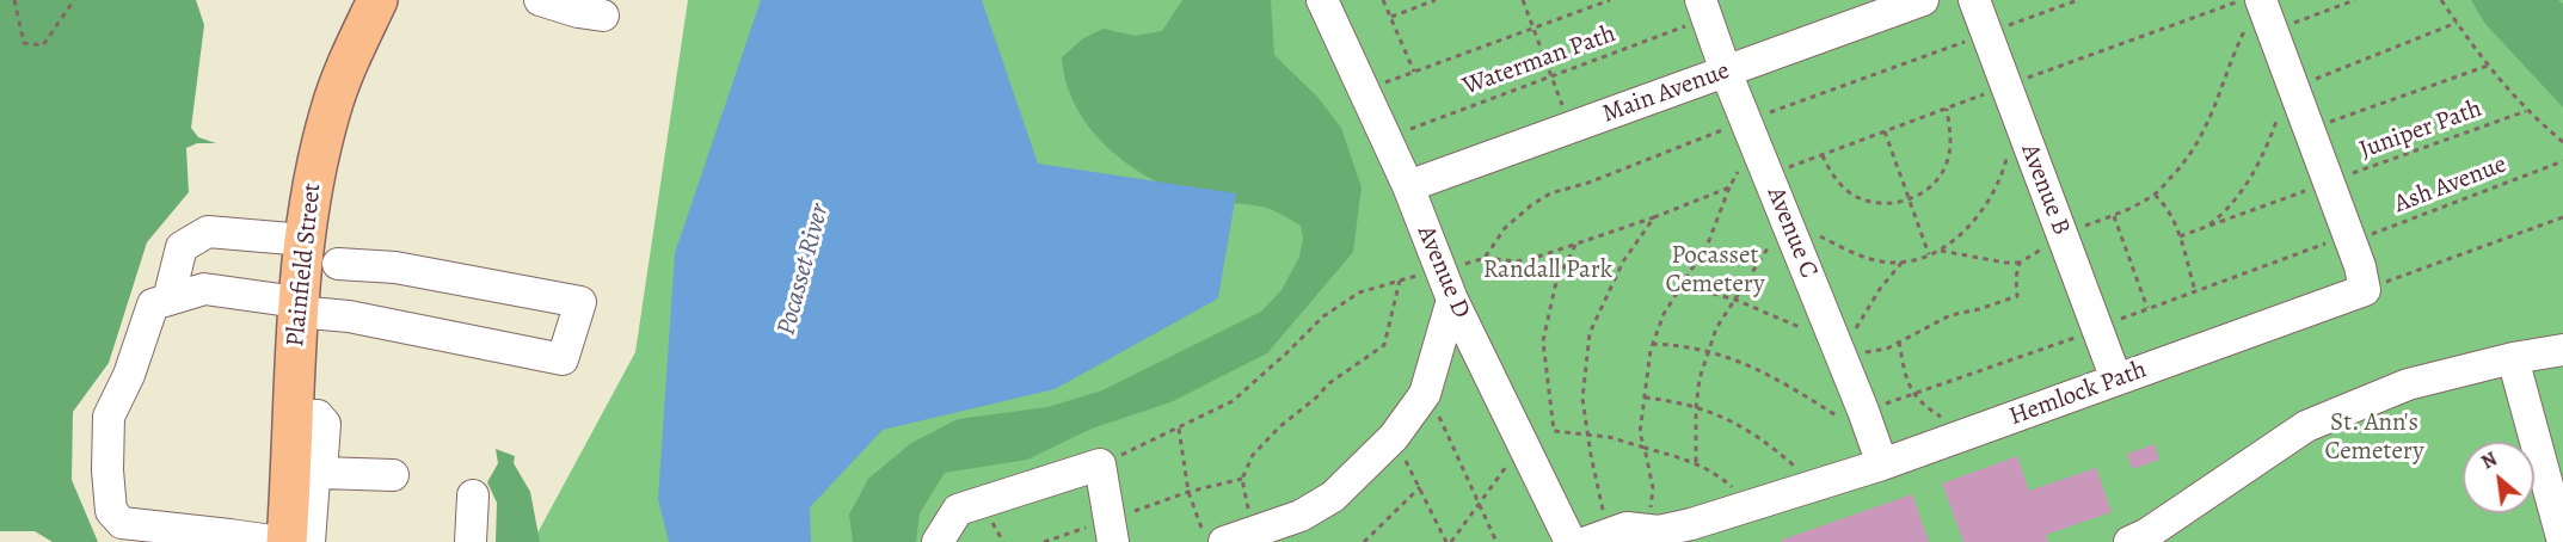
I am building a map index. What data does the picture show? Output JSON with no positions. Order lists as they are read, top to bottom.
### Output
{
  "streets": {
    "main road": ["Plainfield Street"],
    "street": [
      "Main Avenue",
      "Avenue B",
      "Avenue C",
      "Avenue D",
      "Hemlock Path"
    ],
    "path": ["Waterman Path", "Juniper Path", "Ash Avenue"]
  },
  "crossings": [
    ["Waterman Path", "Avenue C"],
    ["Waterman Path", "Avenue D"],
    ["Main Avenue", "Avenue C"],
    ["Main Avenue", "Avenue D"],
    ["Avenue B", "Hemlock Path"],
    ["Avenue C", "Hemlock Path"]
  ],
  "water": ["Pocasset River"],
  "parks": ["Pocasset Cemetery", "Randall Park", "St. Ann's Cemetery"],
  "north": "top left"
}
